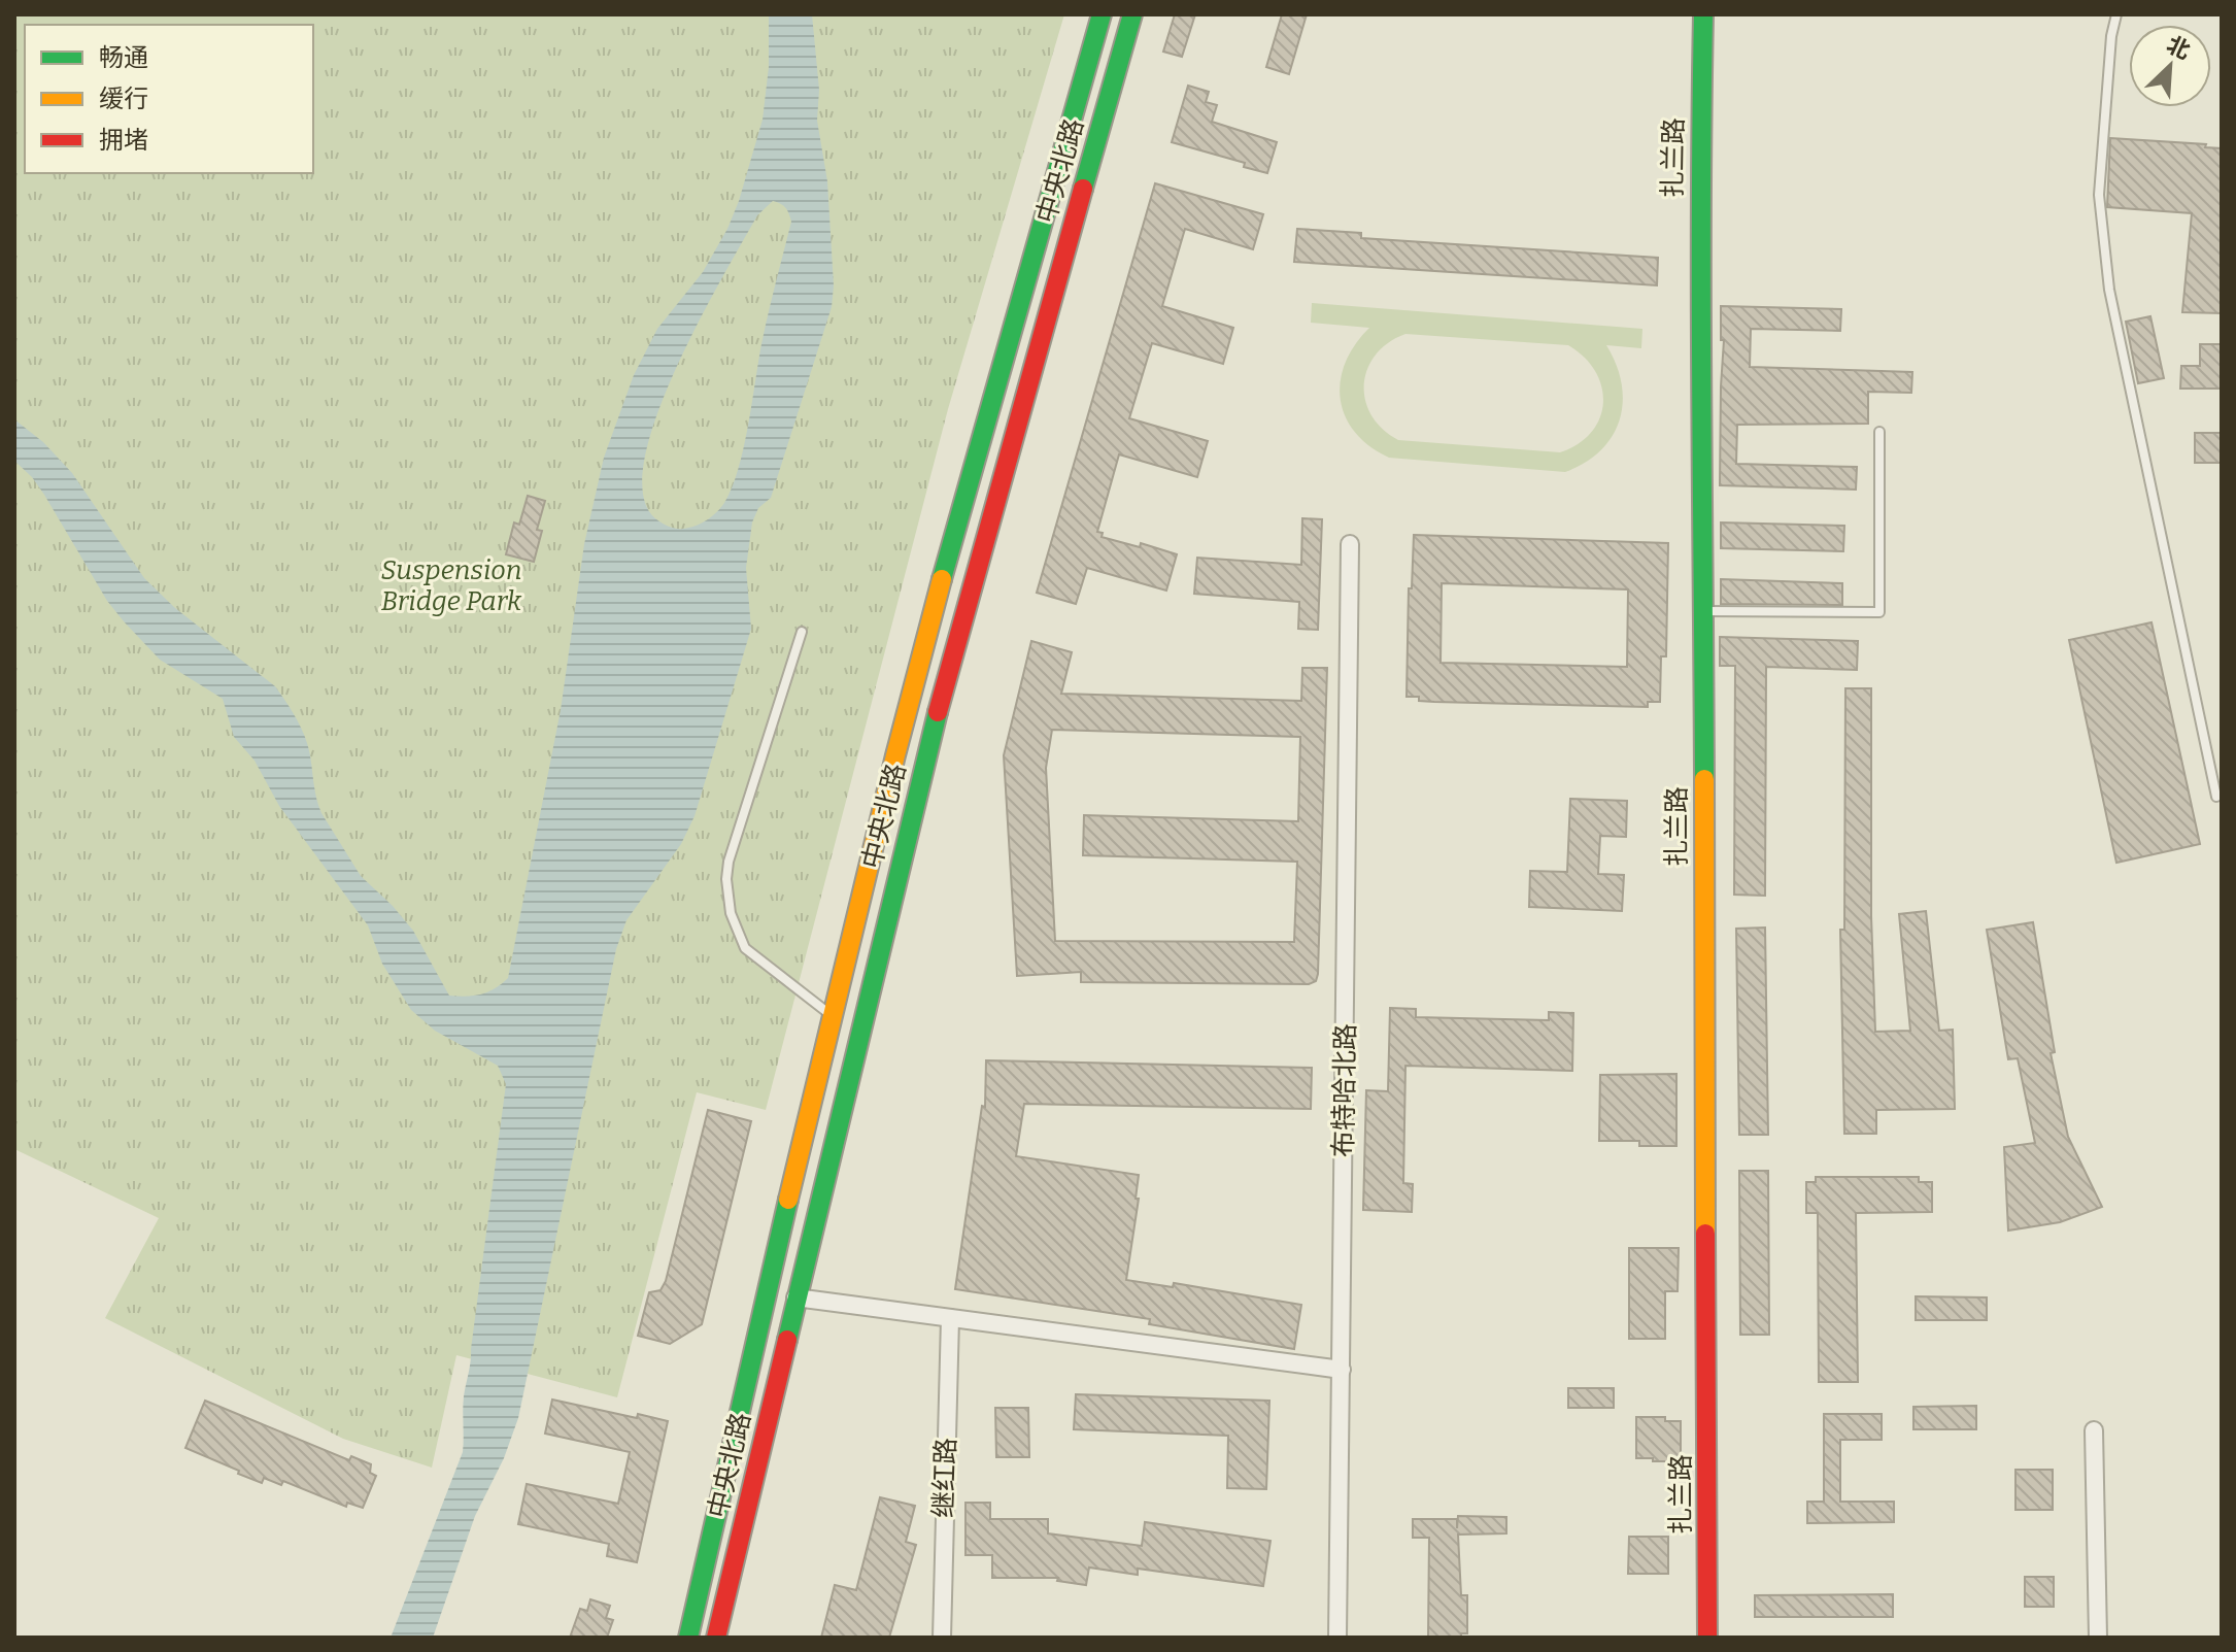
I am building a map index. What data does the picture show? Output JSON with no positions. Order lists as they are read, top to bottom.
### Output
{
  "streets": {
    "main road": ["扎兰路", "中央北路"],
    "street": ["布特哈北路", "继红路"]
  },
  "parks": ["Suspension Bridge Park"],
  "legend": ["畅通", "缓行", "拥堵"],
  "north": "top right"
}
